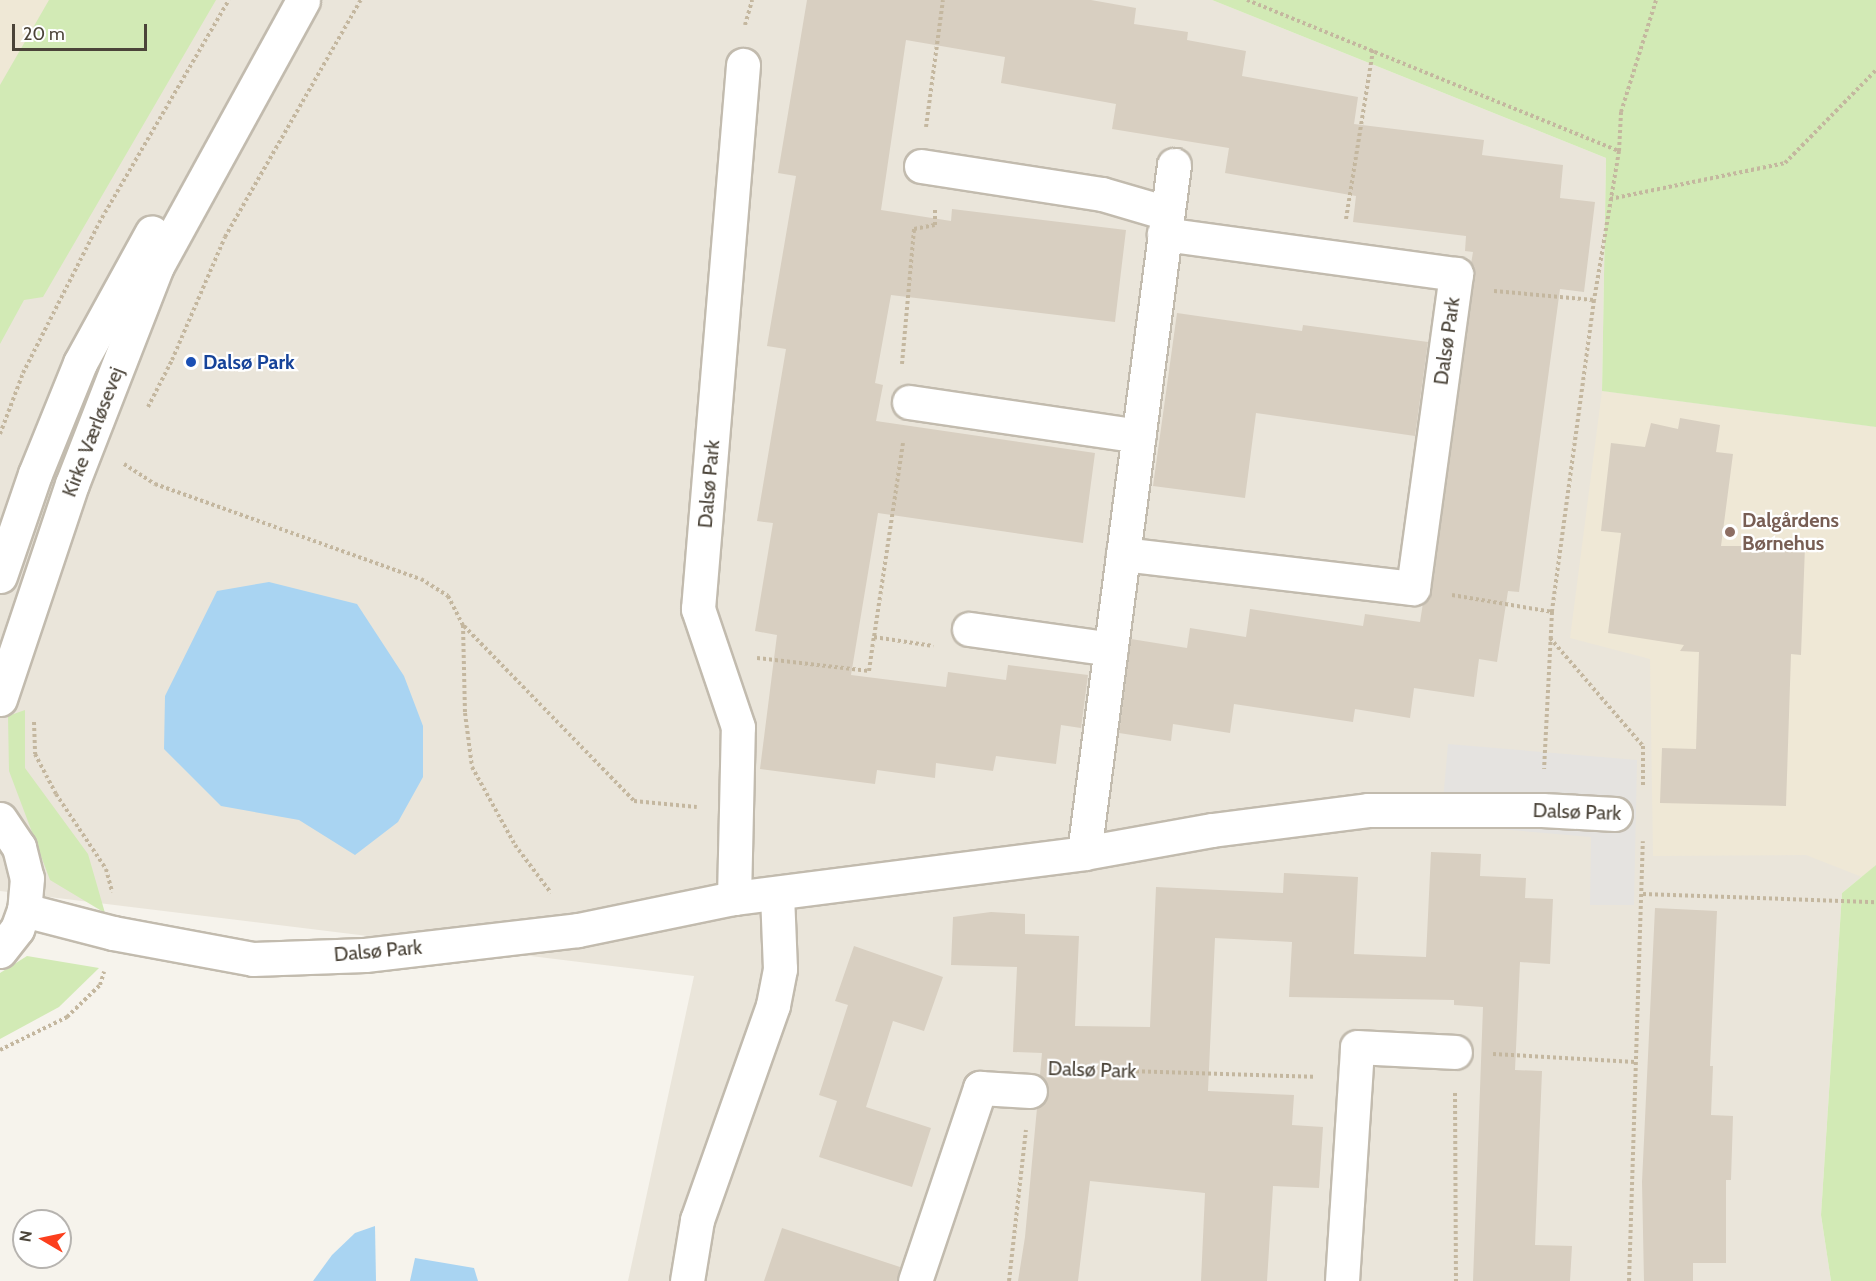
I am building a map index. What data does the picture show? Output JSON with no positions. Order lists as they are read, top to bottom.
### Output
{
  "streets": {
    "street": ["Dalsø Park", "Kirke Værløsevej"]
  },
  "places": ["Dalsø Park", "Dalgårdens Børnehus"],
  "scale_bar": "20 m",
  "north": "left"
}
